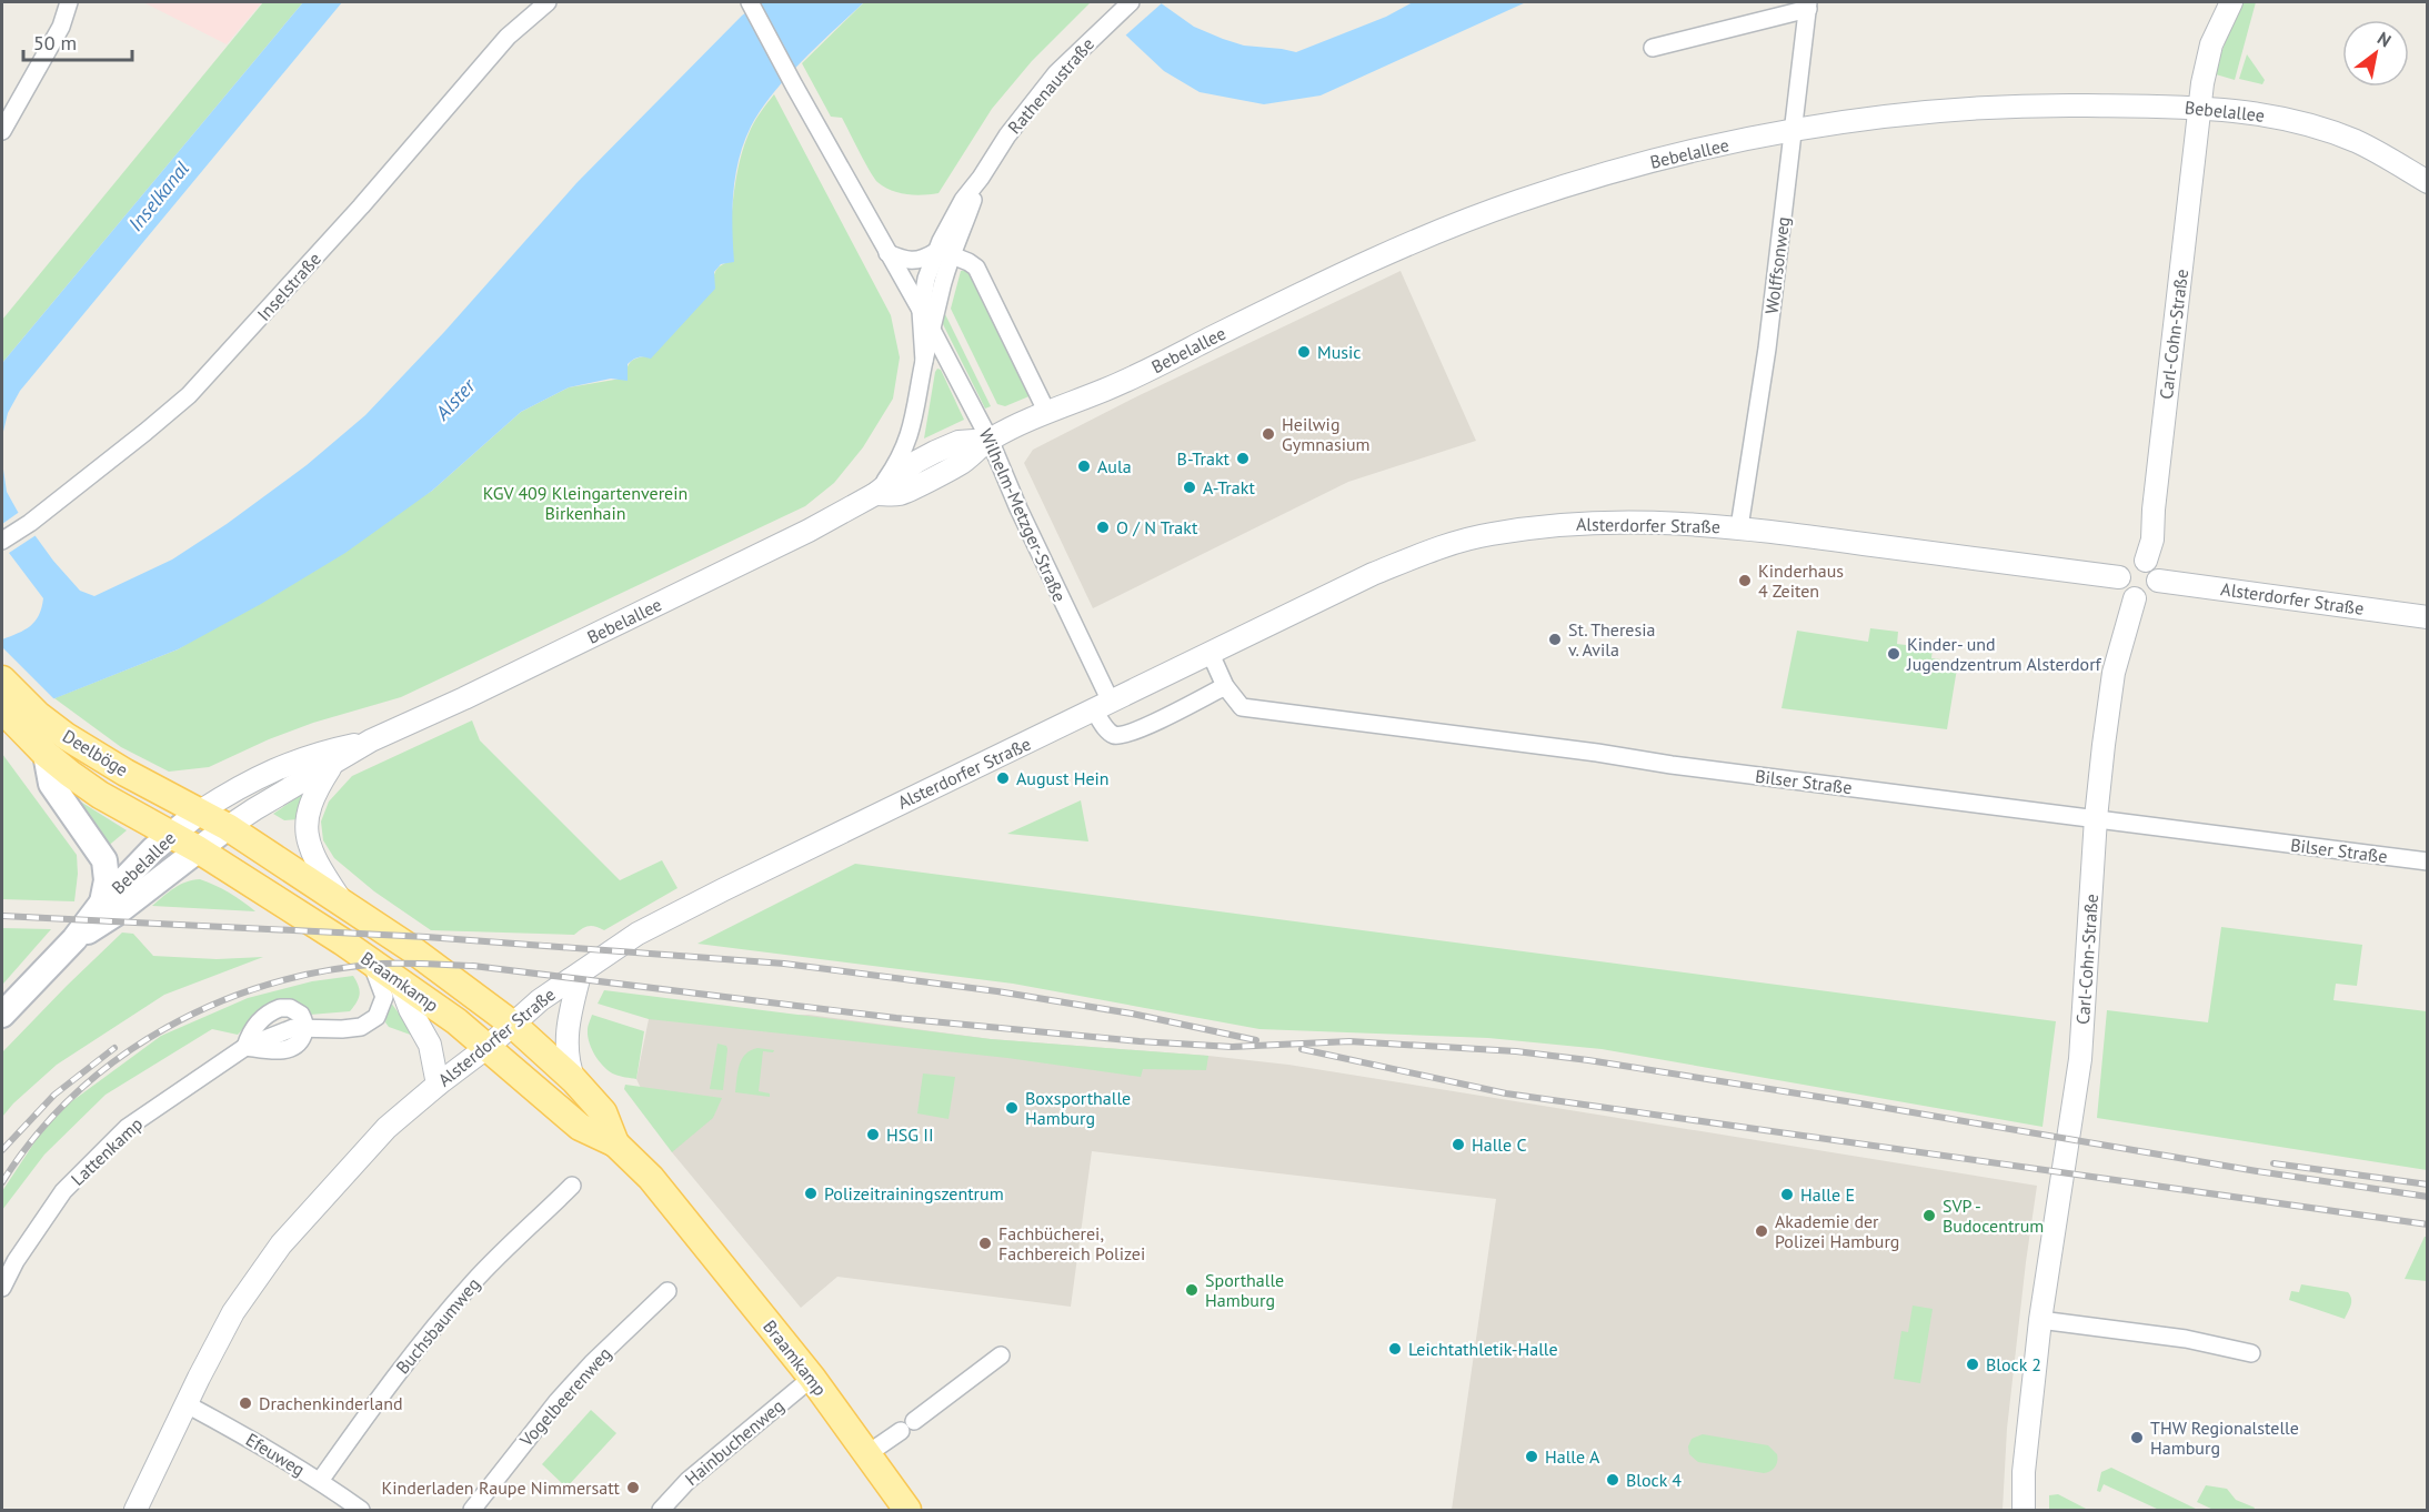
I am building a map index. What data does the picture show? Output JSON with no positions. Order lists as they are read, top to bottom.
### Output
{
  "streets": {
    "main road": ["Bebelallee", "Deelböge", "Braamkamp"],
    "street": [
      "Rathenaustraße",
      "Wolffsonweg",
      "Inselstraße",
      "Carl-Cohn-Straße",
      "Wilhelm-Metzger-Straße",
      "Alsterdorfer Straße",
      "Bilser Straße",
      "Lattenkamp",
      "Buchsbaumweg",
      "Vogelbeerenweg",
      "Hainbuchenweg",
      "Efeuweg"
    ]
  },
  "crossings": [
    ["Rathenaustraße", "Wilhelm-Metzger-Straße"],
    ["Bebelallee", "Wolffsonweg"],
    ["Bebelallee", "Carl-Cohn-Straße"],
    ["Bebelallee", "Wilhelm-Metzger-Straße"],
    ["Bebelallee", "Deelböge"],
    ["Bebelallee", "Braamkamp"],
    ["Wolffsonweg", "Alsterdorfer Straße"],
    ["Carl-Cohn-Straße", "Alsterdorfer Straße"],
    ["Carl-Cohn-Straße", "Bilser Straße"],
    ["Wilhelm-Metzger-Straße", "Alsterdorfer Straße"],
    ["Alsterdorfer Straße", "Bilser Straße"],
    ["Alsterdorfer Straße", "Braamkamp"],
    ["Alsterdorfer Straße", "Efeuweg"],
    ["Deelböge", "Braamkamp"],
    ["Braamkamp", "Hainbuchenweg"],
    ["Buchsbaumweg", "Efeuweg"]
  ],
  "water": ["Inselkanal", "Alster"],
  "parks": ["KGV 409 Kleingartenverein Birkenhain"],
  "places": [
    "Music",
    "Heilwig Gymnasium",
    "B-Trakt",
    "Aula",
    "A-Trakt",
    "O / N Trakt",
    "Kinderhaus 4 Zeiten",
    "St. Theresia v. Avila",
    "Kinder- und Jugendzentrum Alsterdorf",
    "August Hein",
    "Boxsporthalle Hamburg",
    "HSG II",
    "Halle C",
    "Polizeitrainingszentrum",
    "Halle E",
    "SVP - Budocentrum",
    "Akademie der Polizei Hamburg",
    "Fachbücherei, Fachbereich Polizei",
    "Sporthalle Hamburg",
    "Leichtathletik-Halle",
    "Block 2",
    "Drachenkinderland",
    "THW Regionalstelle Hamburg",
    "Halle A",
    "Block 4",
    "Kinderladen Raupe Nimmersatt"
  ],
  "scale_bar": "50 m",
  "north": "top right"
}
